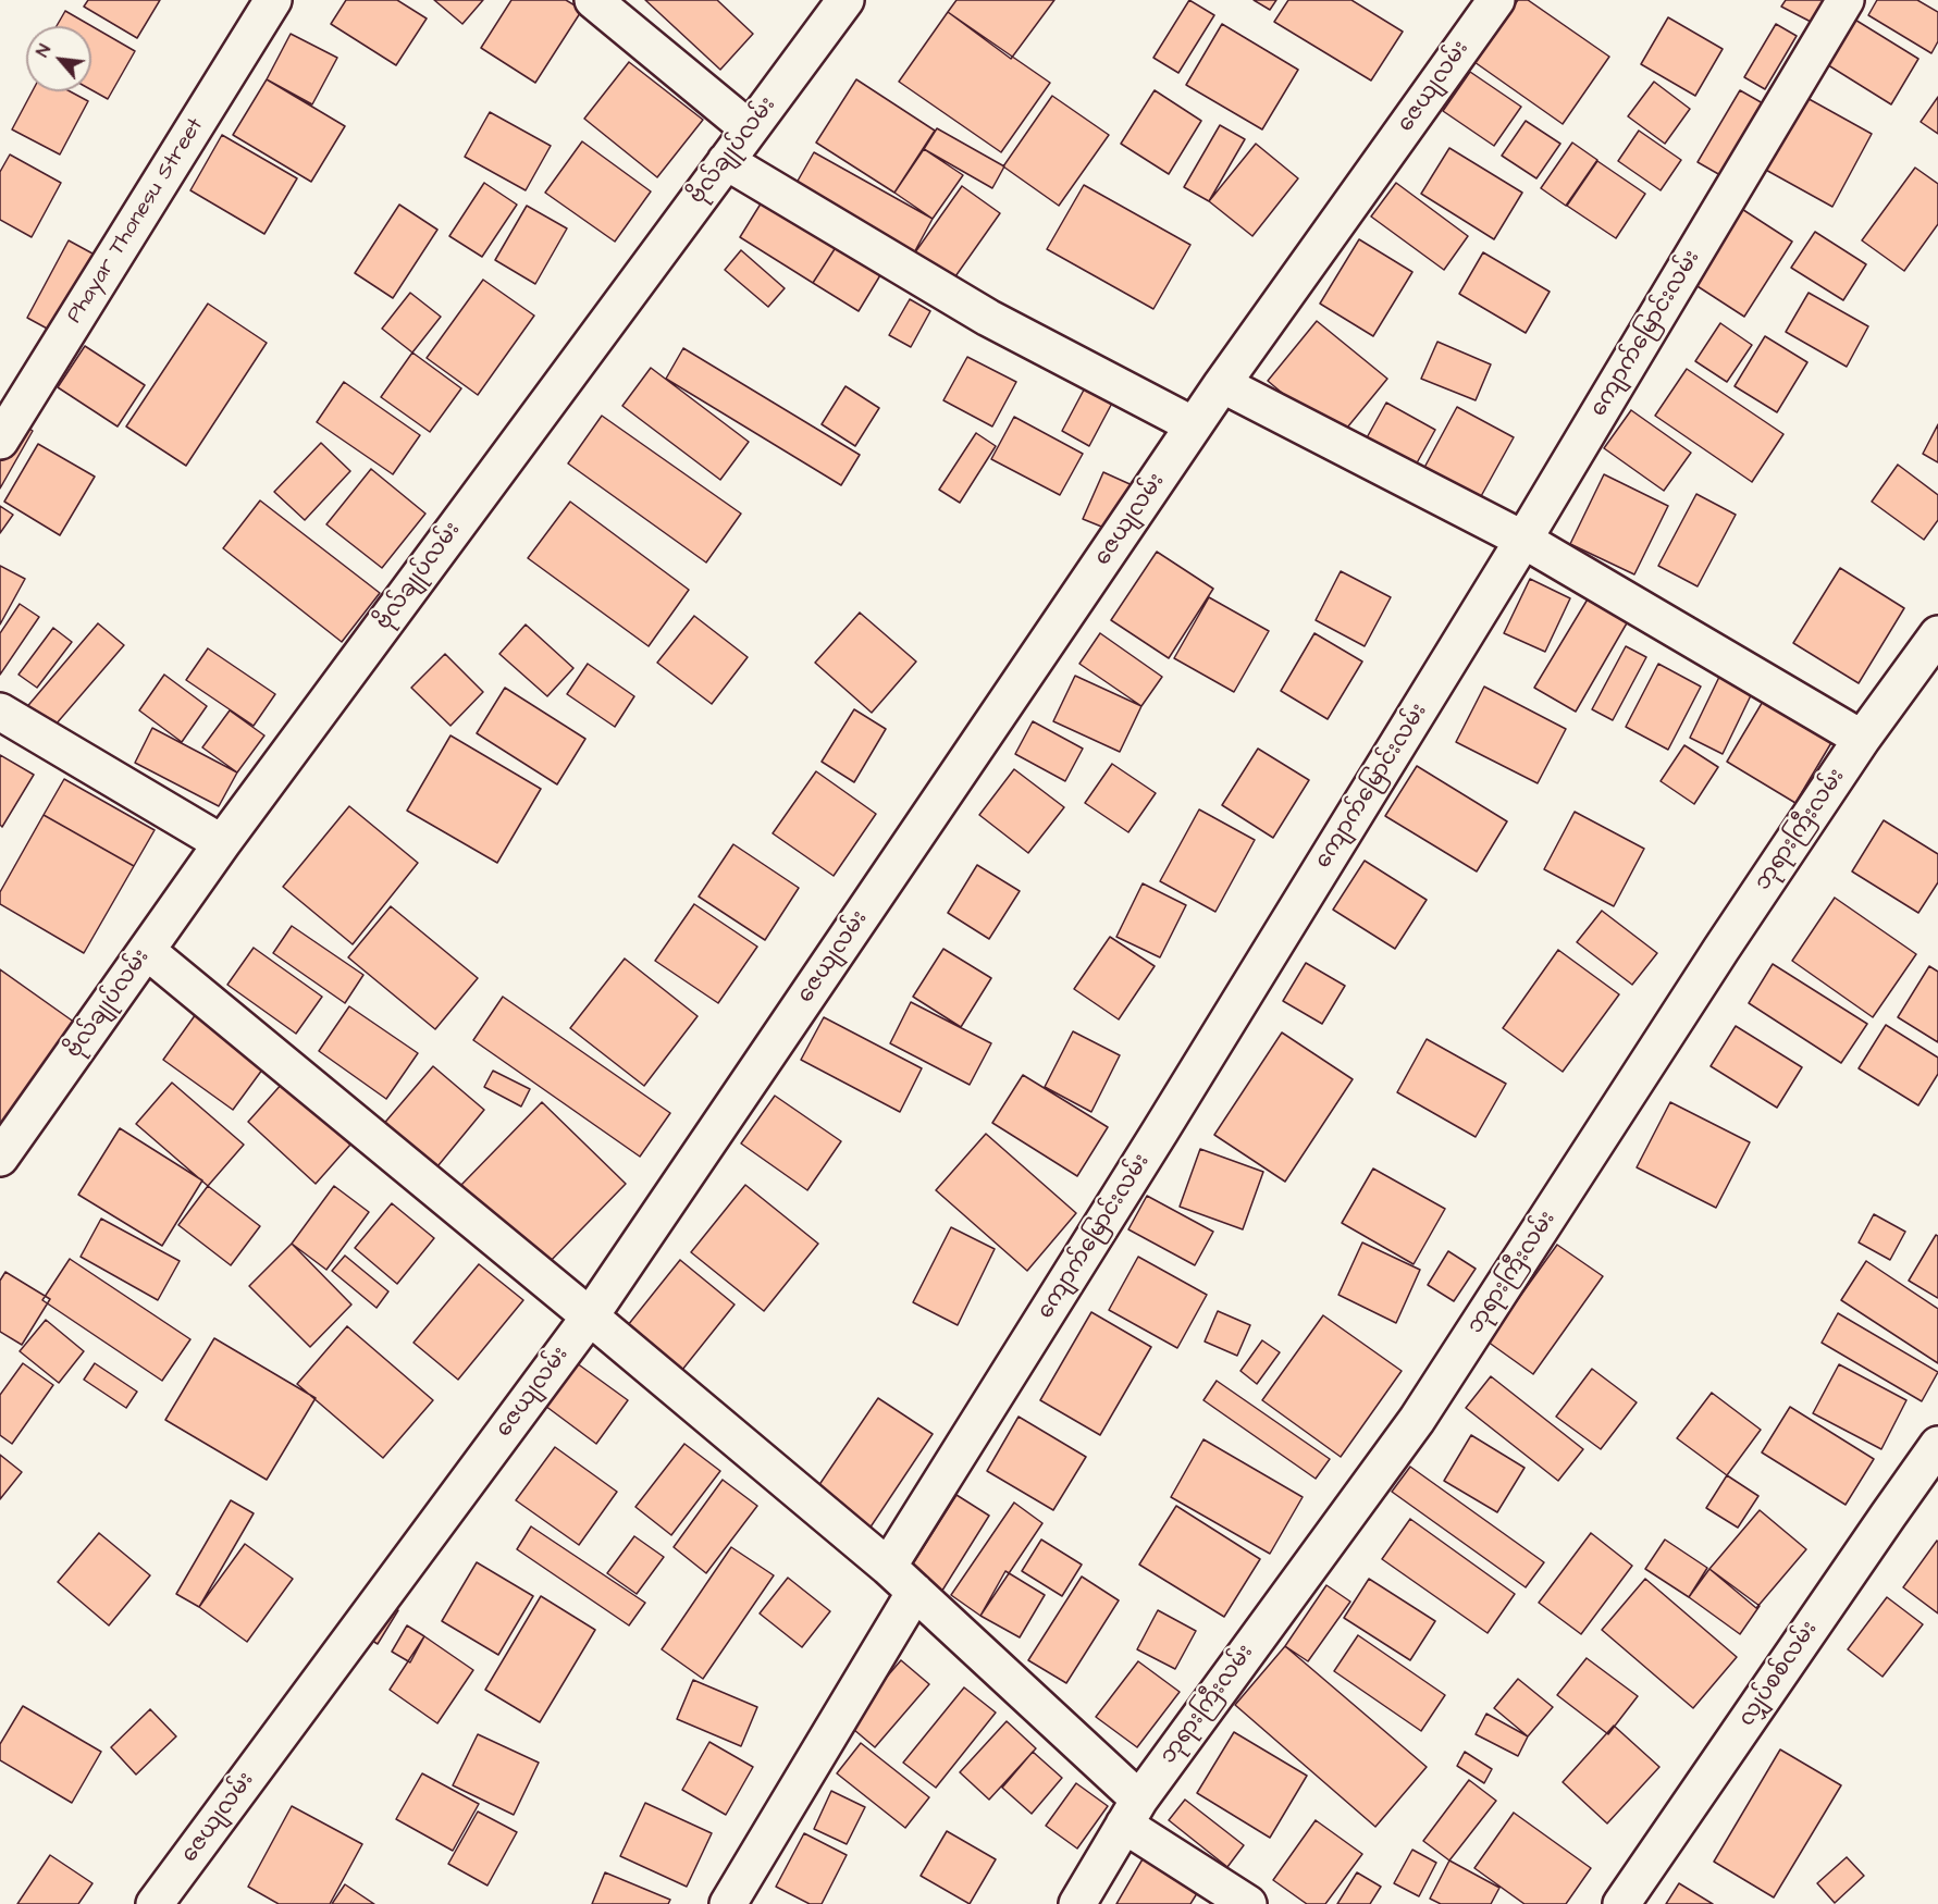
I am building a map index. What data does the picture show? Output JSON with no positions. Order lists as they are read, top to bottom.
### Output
{
  "streets": {
    "street": [
      "ဇေယျလမ်း",
      "ဗိုလ်ချုပ်လမ်း",
      "Phayar Thonesu Street",
      "ကျောက်မြောင်းလမ်း",
      "ဘုရားကြီးလမ်း",
      "လျှပ်စစ်လမ်း"
    ]
  },
  "north": "top left"
}
